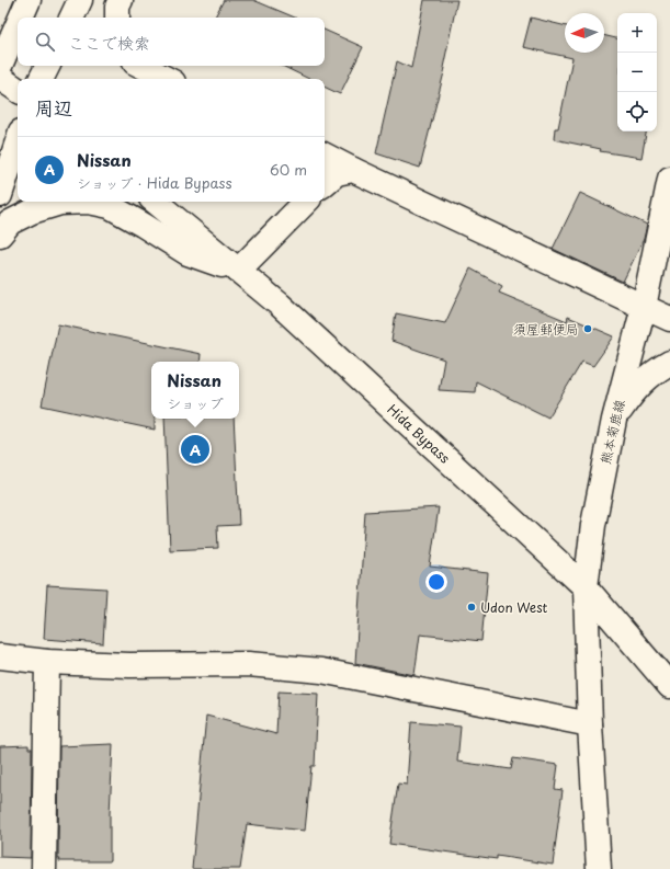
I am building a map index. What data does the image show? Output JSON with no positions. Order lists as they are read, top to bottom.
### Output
{
  "streets": {
    "main road": ["熊本菊鹿線", "Hida Bypass"]
  },
  "crossings": [
    ["熊本菊鹿線", "Hida Bypass"]
  ],
  "places": ["須屋郵便局", "Udon West"],
  "north": "left",
  "page": {
    "map_buttons": ["+", "−"],
    "search": "ここで検索",
    "heading": "周辺",
    "list": [
      {
        "mark": "A",
        "name": "Nissan",
        "note": "ショップ · Hida Bypass",
        "value": "60 m"
      }
    ],
    "popup": ["Nissan", "ショップ"],
    "pins": "A"
  }
}
